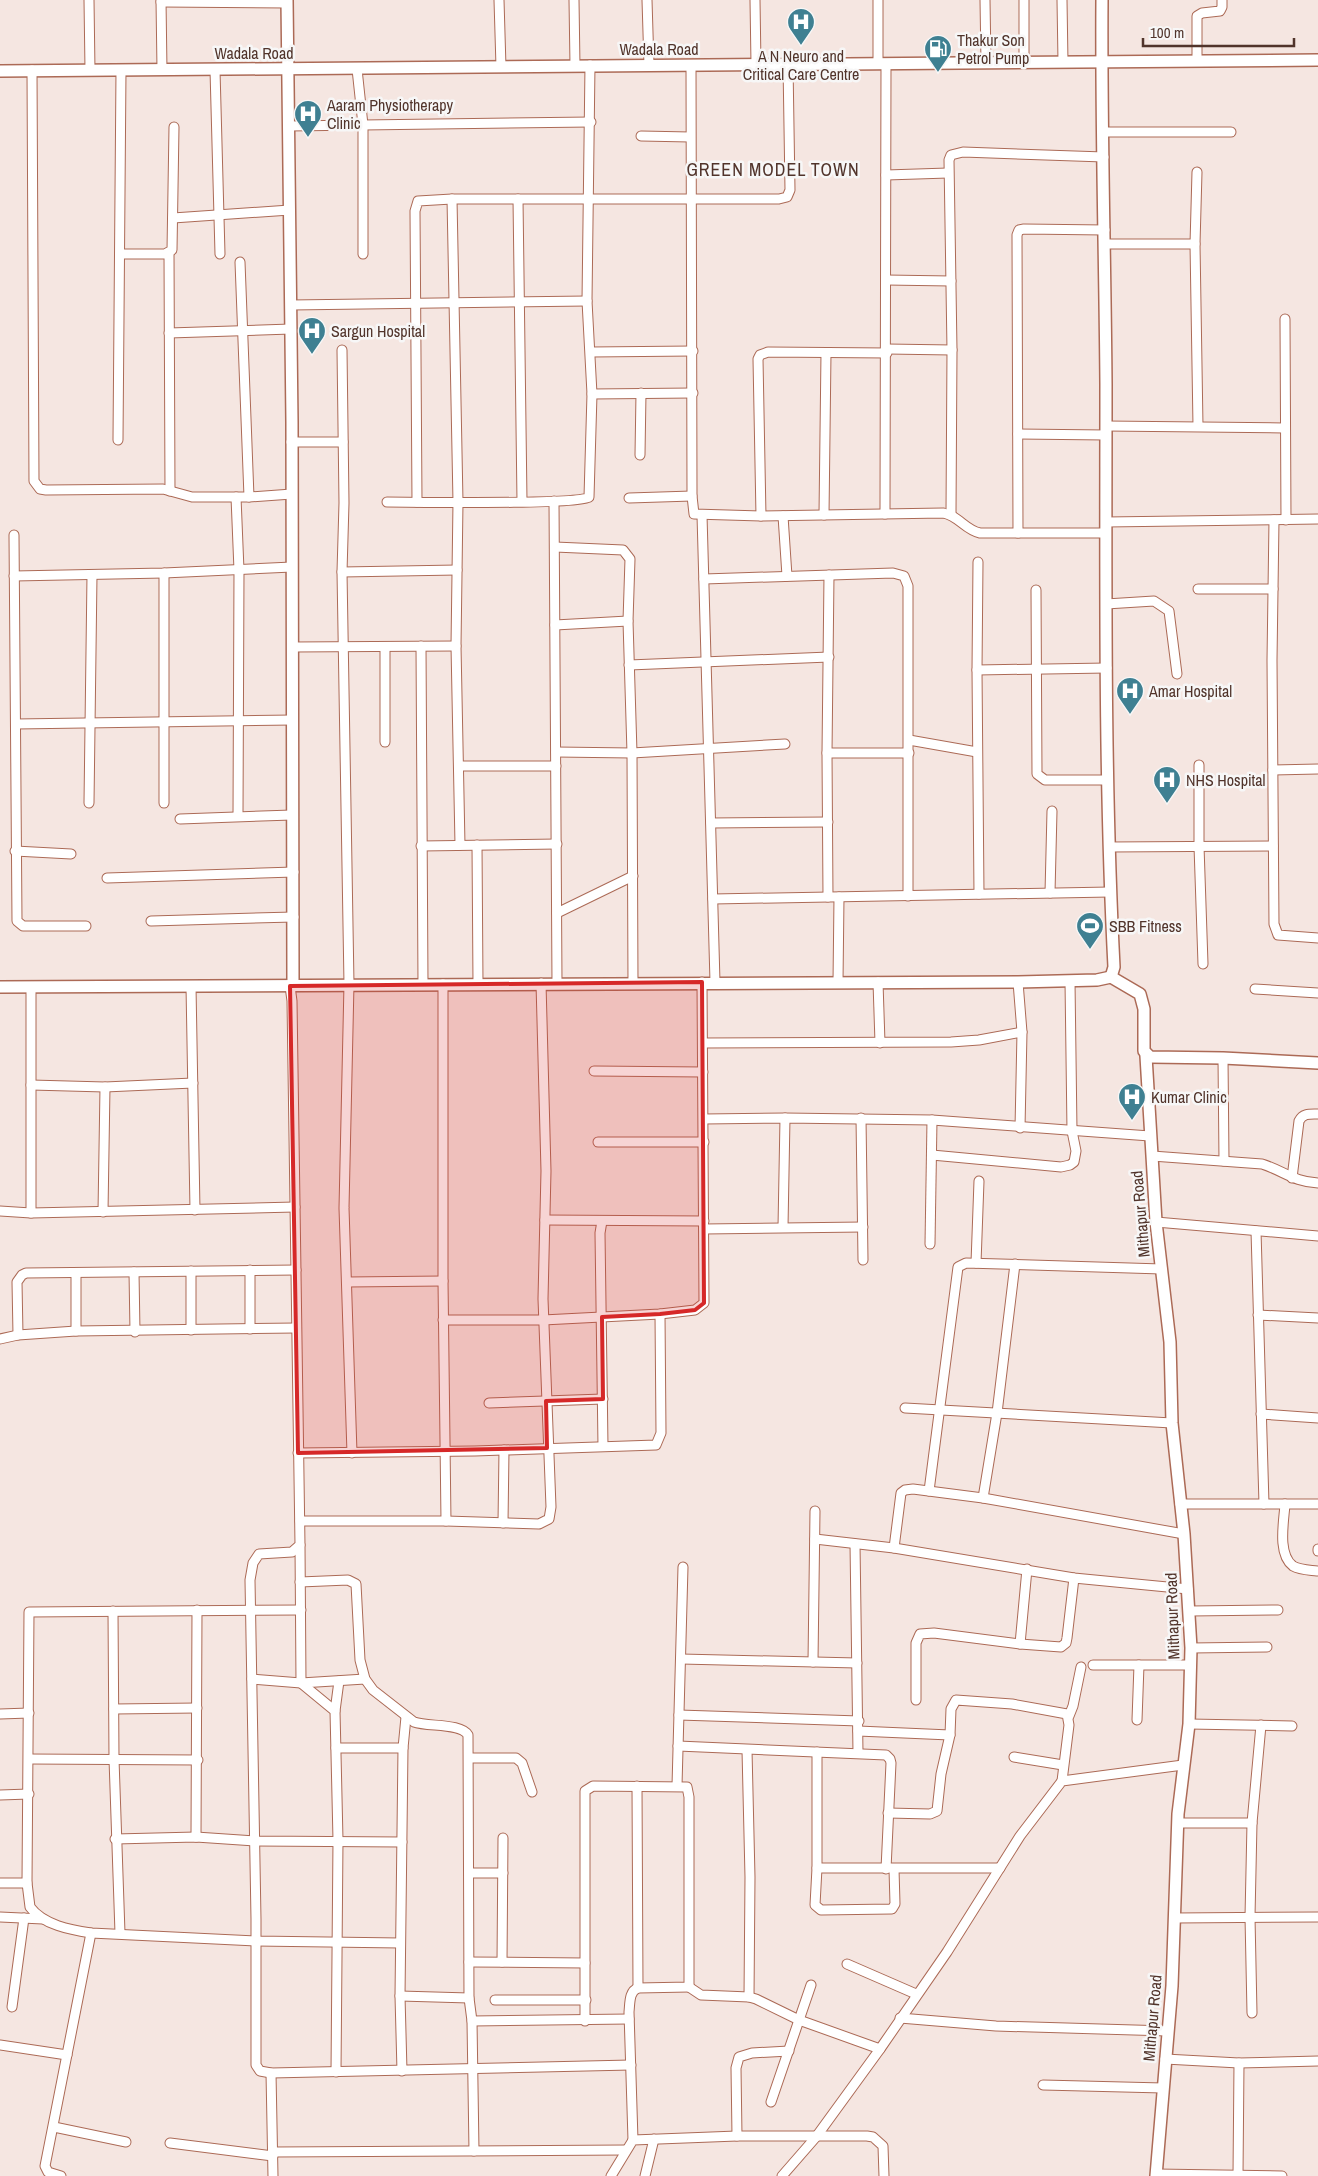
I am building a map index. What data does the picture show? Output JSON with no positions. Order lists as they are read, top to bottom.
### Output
{
  "streets": {
    "street": ["Wadala Road", "Mithapur Road"]
  },
  "districts": ["GREEN MODEL TOWN"],
  "places": {
    "hospital": [
      "A N Neuro and Critical Care Centre",
      "Aaram Physiotherapy Clinic",
      "Sargun Hospital",
      "Amar Hospital",
      "NHS Hospital",
      "Kumar Clinic"
    ],
    "fuel station": ["Thakur Son Petrol Pump"],
    "sports": ["SBB Fitness"]
  },
  "scale_bar": "100 m"
}
